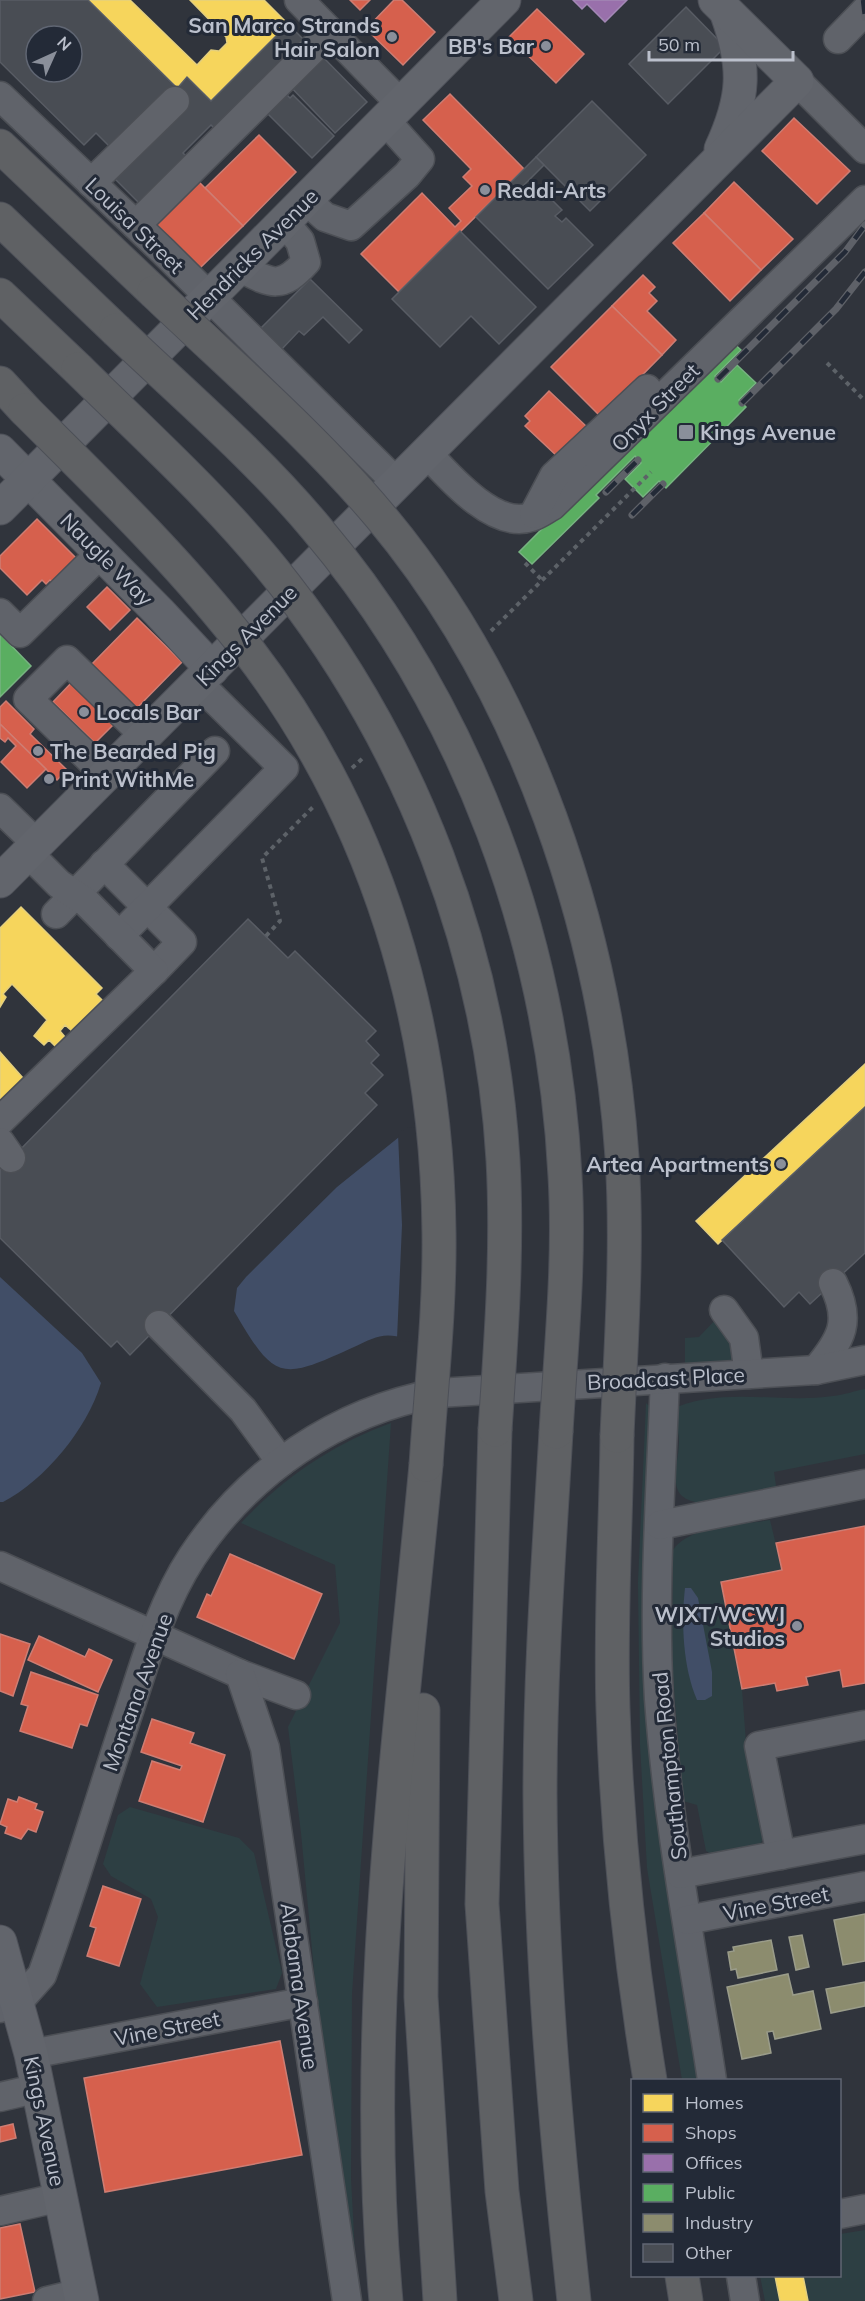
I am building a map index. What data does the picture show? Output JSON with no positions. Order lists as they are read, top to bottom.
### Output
{
  "streets": {
    "main road": ["Hendricks Avenue", "Naugle Way", "Kings Avenue"],
    "street": [
      "Louisa Street",
      "Onyx Street",
      "Broadcast Place",
      "Montana Avenue",
      "Southampton Road",
      "Vine Street",
      "Alabama Avenue"
    ]
  },
  "crossings": [
    ["Louisa Street", "Hendricks Avenue"],
    ["Louisa Street", "Kings Avenue"],
    ["Hendricks Avenue", "Naugle Way"],
    ["Onyx Street", "Kings Avenue"],
    ["Naugle Way", "Kings Avenue"],
    ["Kings Avenue", "Montana Avenue"],
    ["Kings Avenue", "Vine Street"],
    ["Broadcast Place", "Montana Avenue"],
    ["Broadcast Place", "Southampton Road"],
    ["Southampton Road", "Vine Street"],
    ["Vine Street", "Alabama Avenue"]
  ],
  "places": {
    "other": [
      "San Marco Strands Hair Salon",
      "BB's Bar",
      "Reddi-Arts",
      "Locals Bar",
      "The Bearded Pig",
      "Print WithMe",
      "Artea Apartments",
      "WJXT/WCWJ Studios"
    ],
    "transit": ["Kings Avenue"]
  },
  "legend": [
    "Homes",
    "Shops",
    "Offices",
    "Public",
    "Industry",
    "Other"
  ],
  "scale_bar": "50 m",
  "north": "top right"
}
